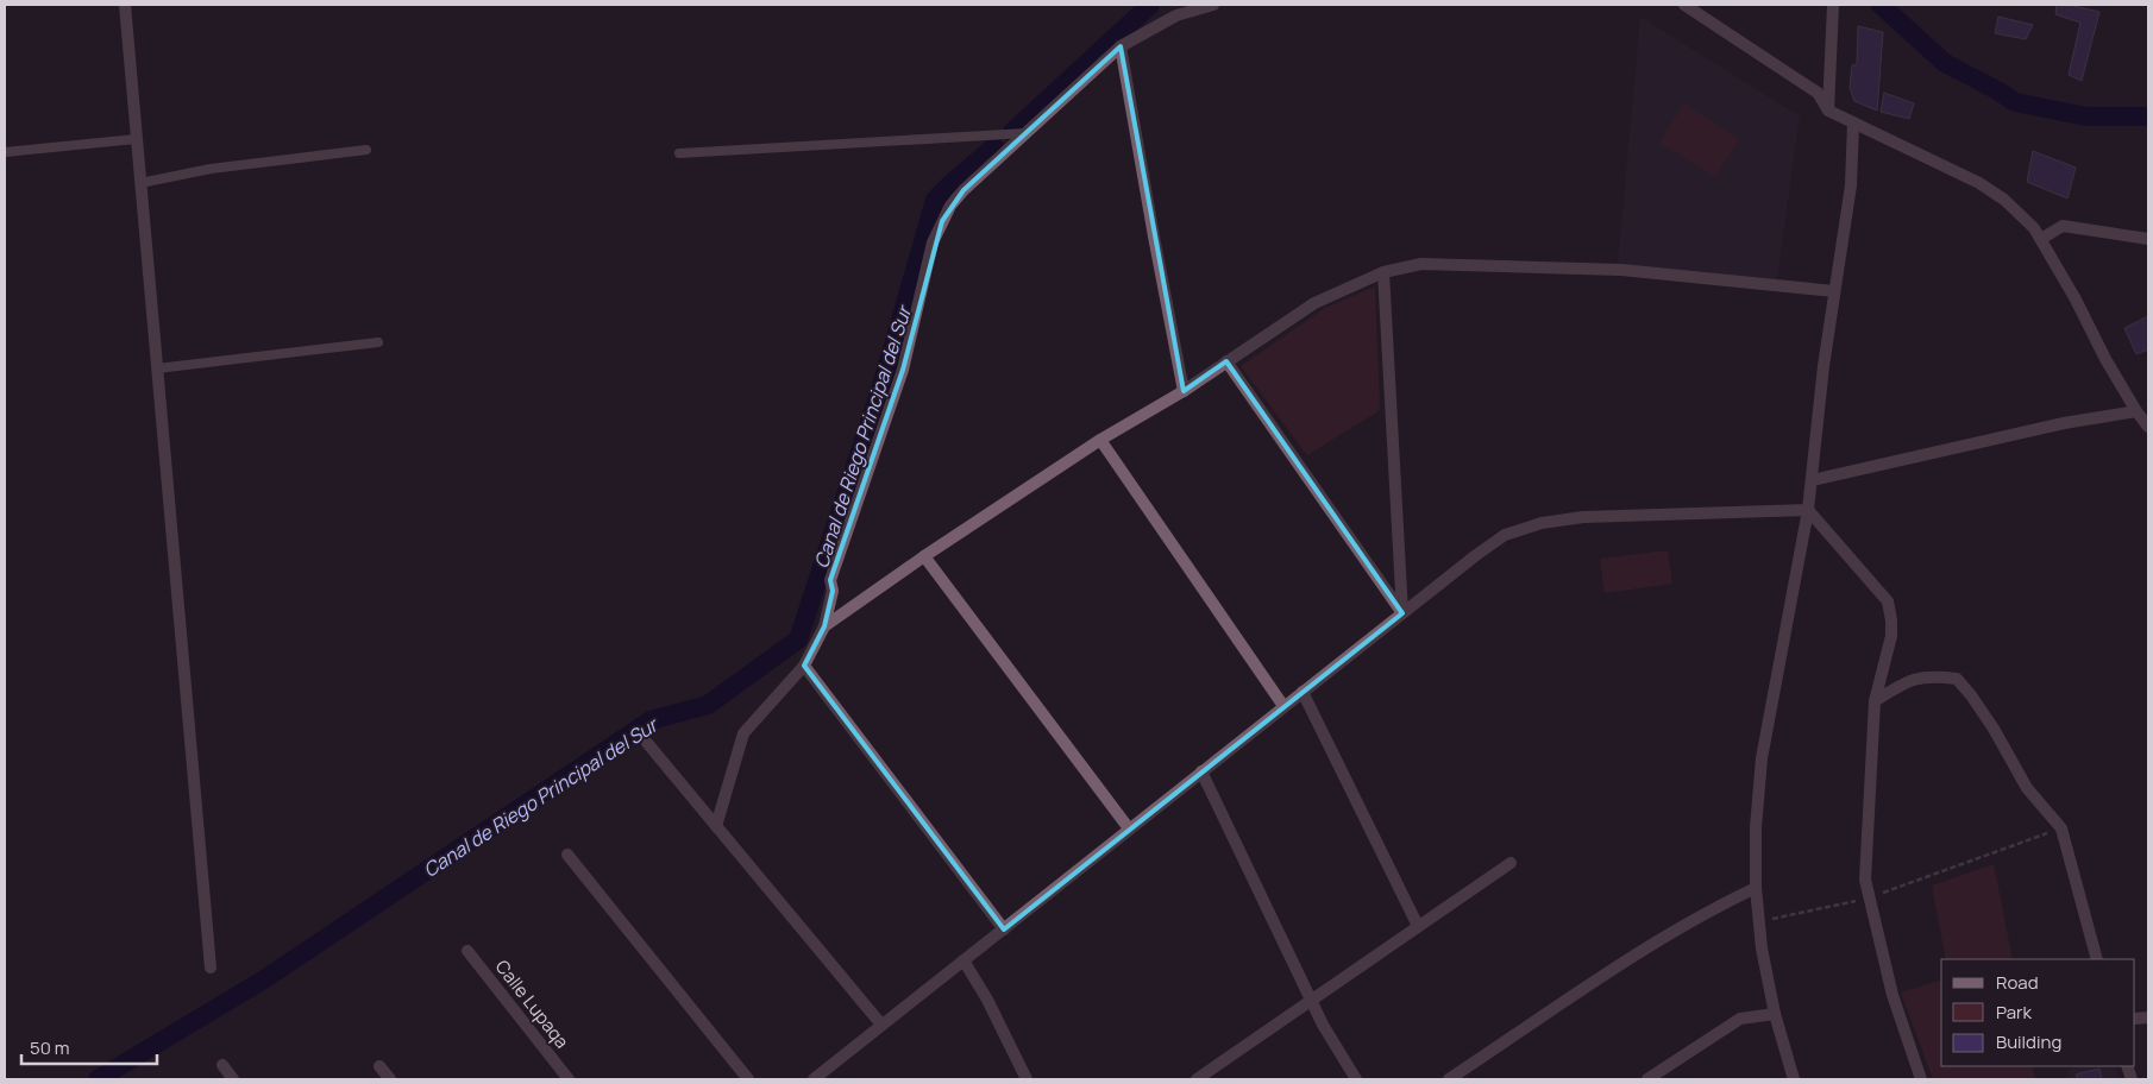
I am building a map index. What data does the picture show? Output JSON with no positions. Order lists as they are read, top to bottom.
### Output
{
  "streets": {
    "street": ["Calle Lupaqa"]
  },
  "water": ["Canal de Riego Principal del Sur"],
  "legend": ["Road", "Park", "Building"],
  "scale_bar": "50 m"
}
